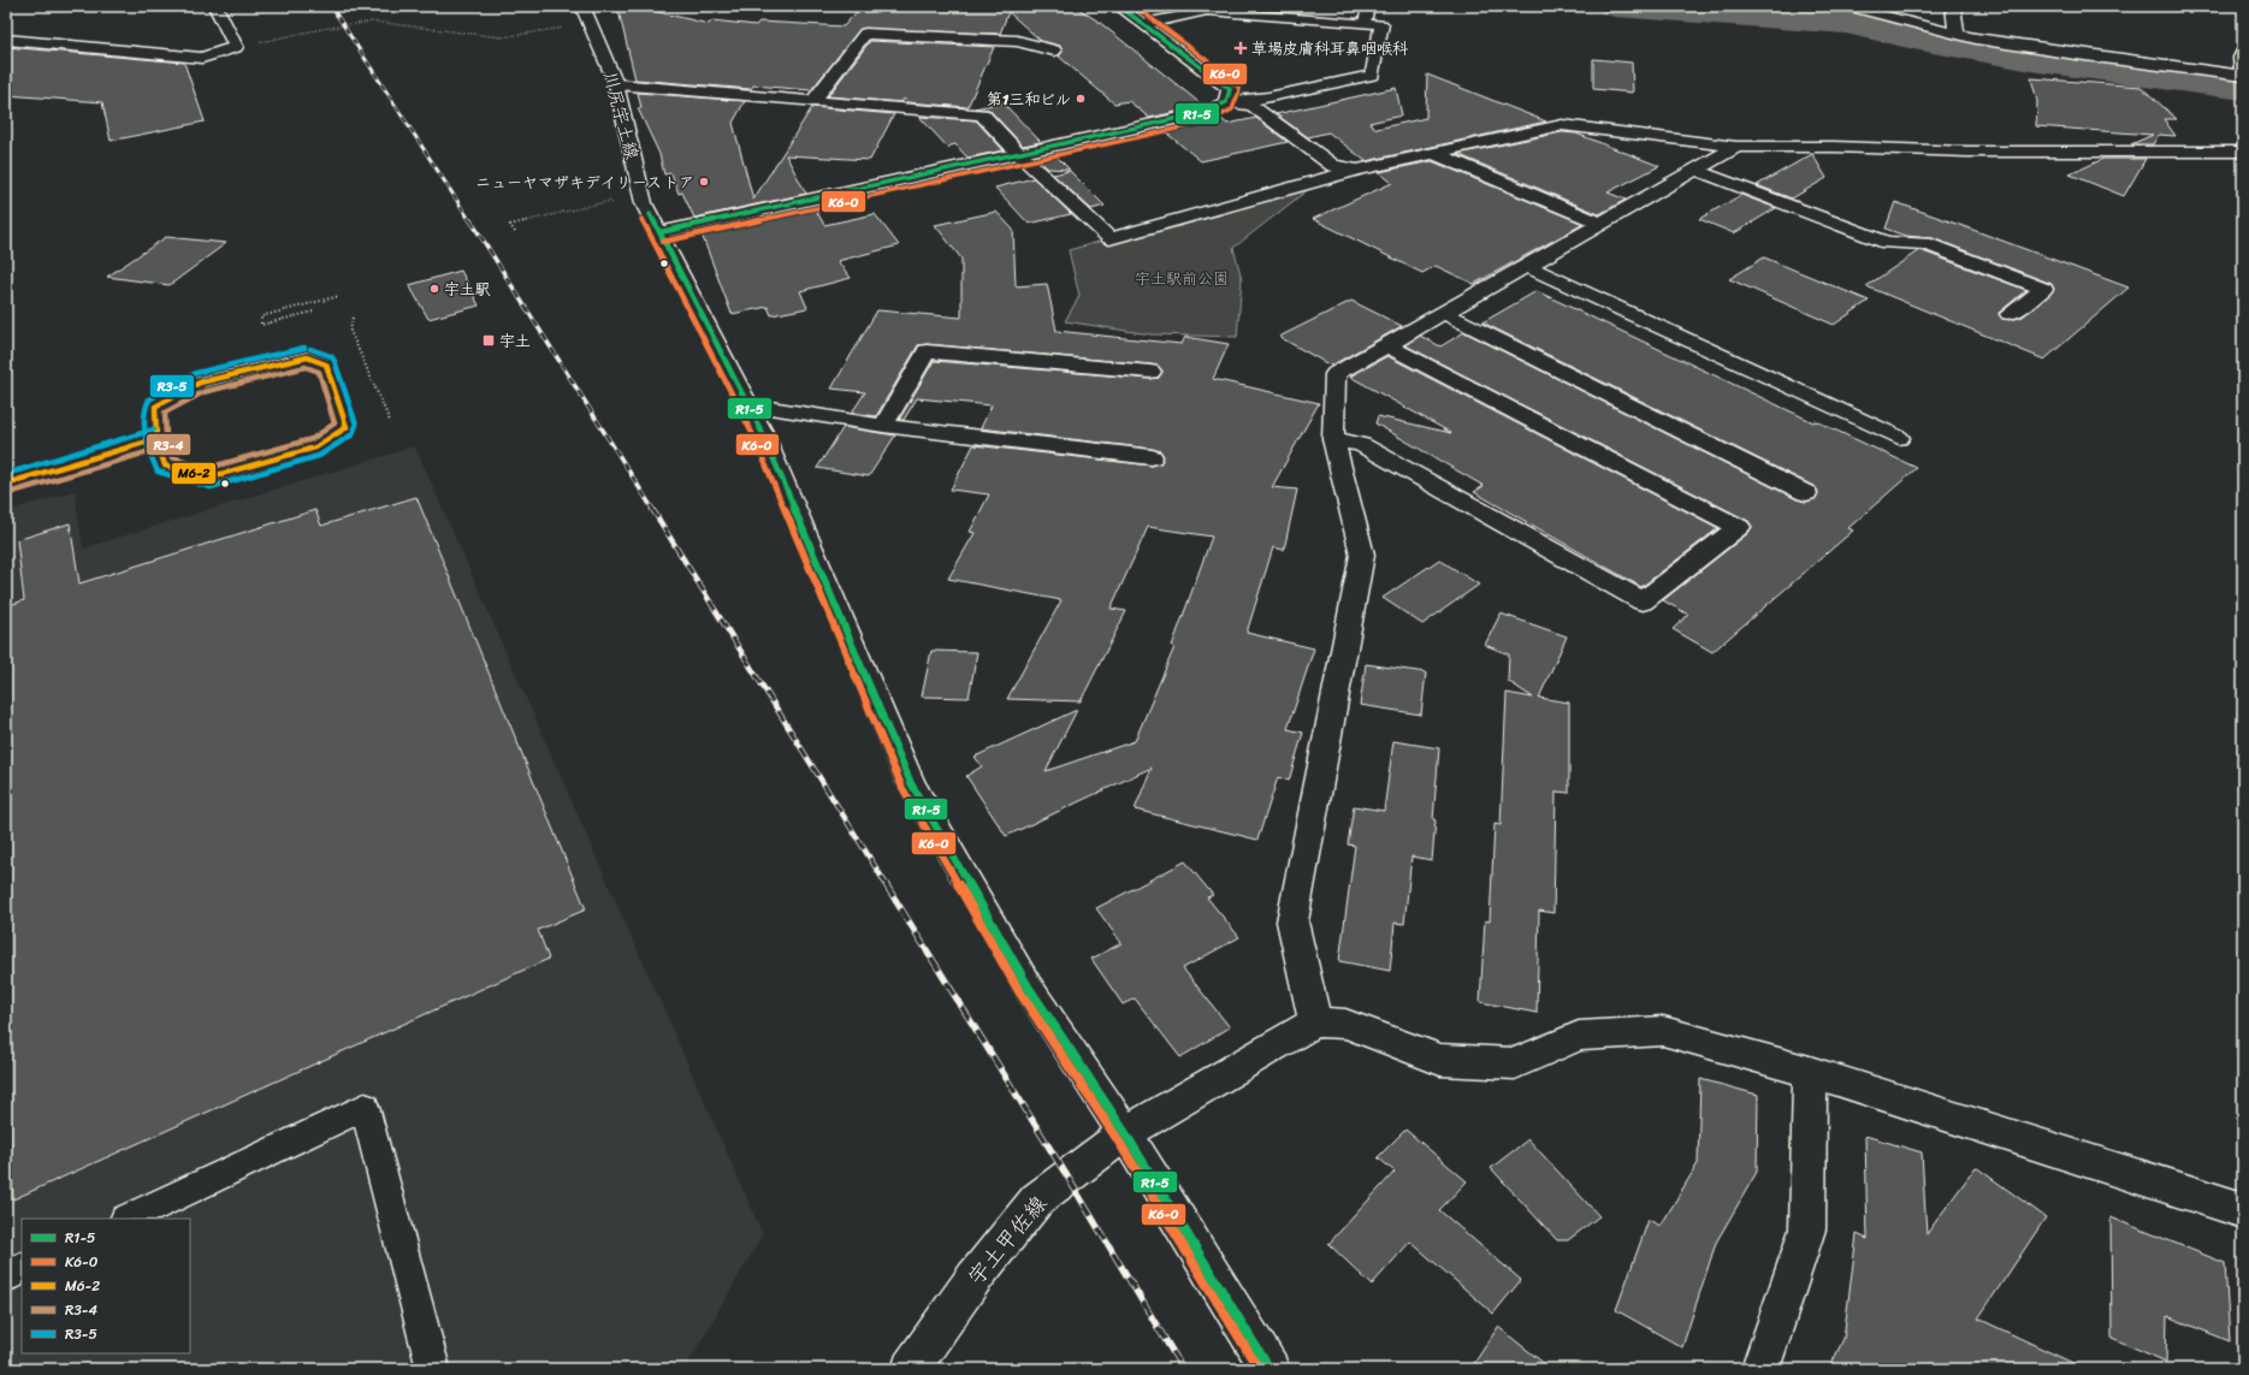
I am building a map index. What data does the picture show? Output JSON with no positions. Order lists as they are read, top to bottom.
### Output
{
  "streets": {
    "street": ["川尻宇土線", "宇土甲佐線"]
  },
  "crossings": [
    ["川尻宇土線", "宇土甲佐線"]
  ],
  "parks": ["宇土駅前公園"],
  "places": {
    "health": ["草場皮膚科耳鼻咽喉科"],
    "other": ["第1三和ビル", "ニューヤマザキデイリーストア", "宇土駅"],
    "transit": ["宇土"]
  },
  "lines": [
    "transit line R1-5",
    "transit line K6-0",
    "transit line R3-5",
    "transit line M6-2",
    "transit line R3-4"
  ],
  "legend": [
    "R1-5",
    "K6-0",
    "M6-2",
    "R3-4",
    "R3-5"
  ]
}
